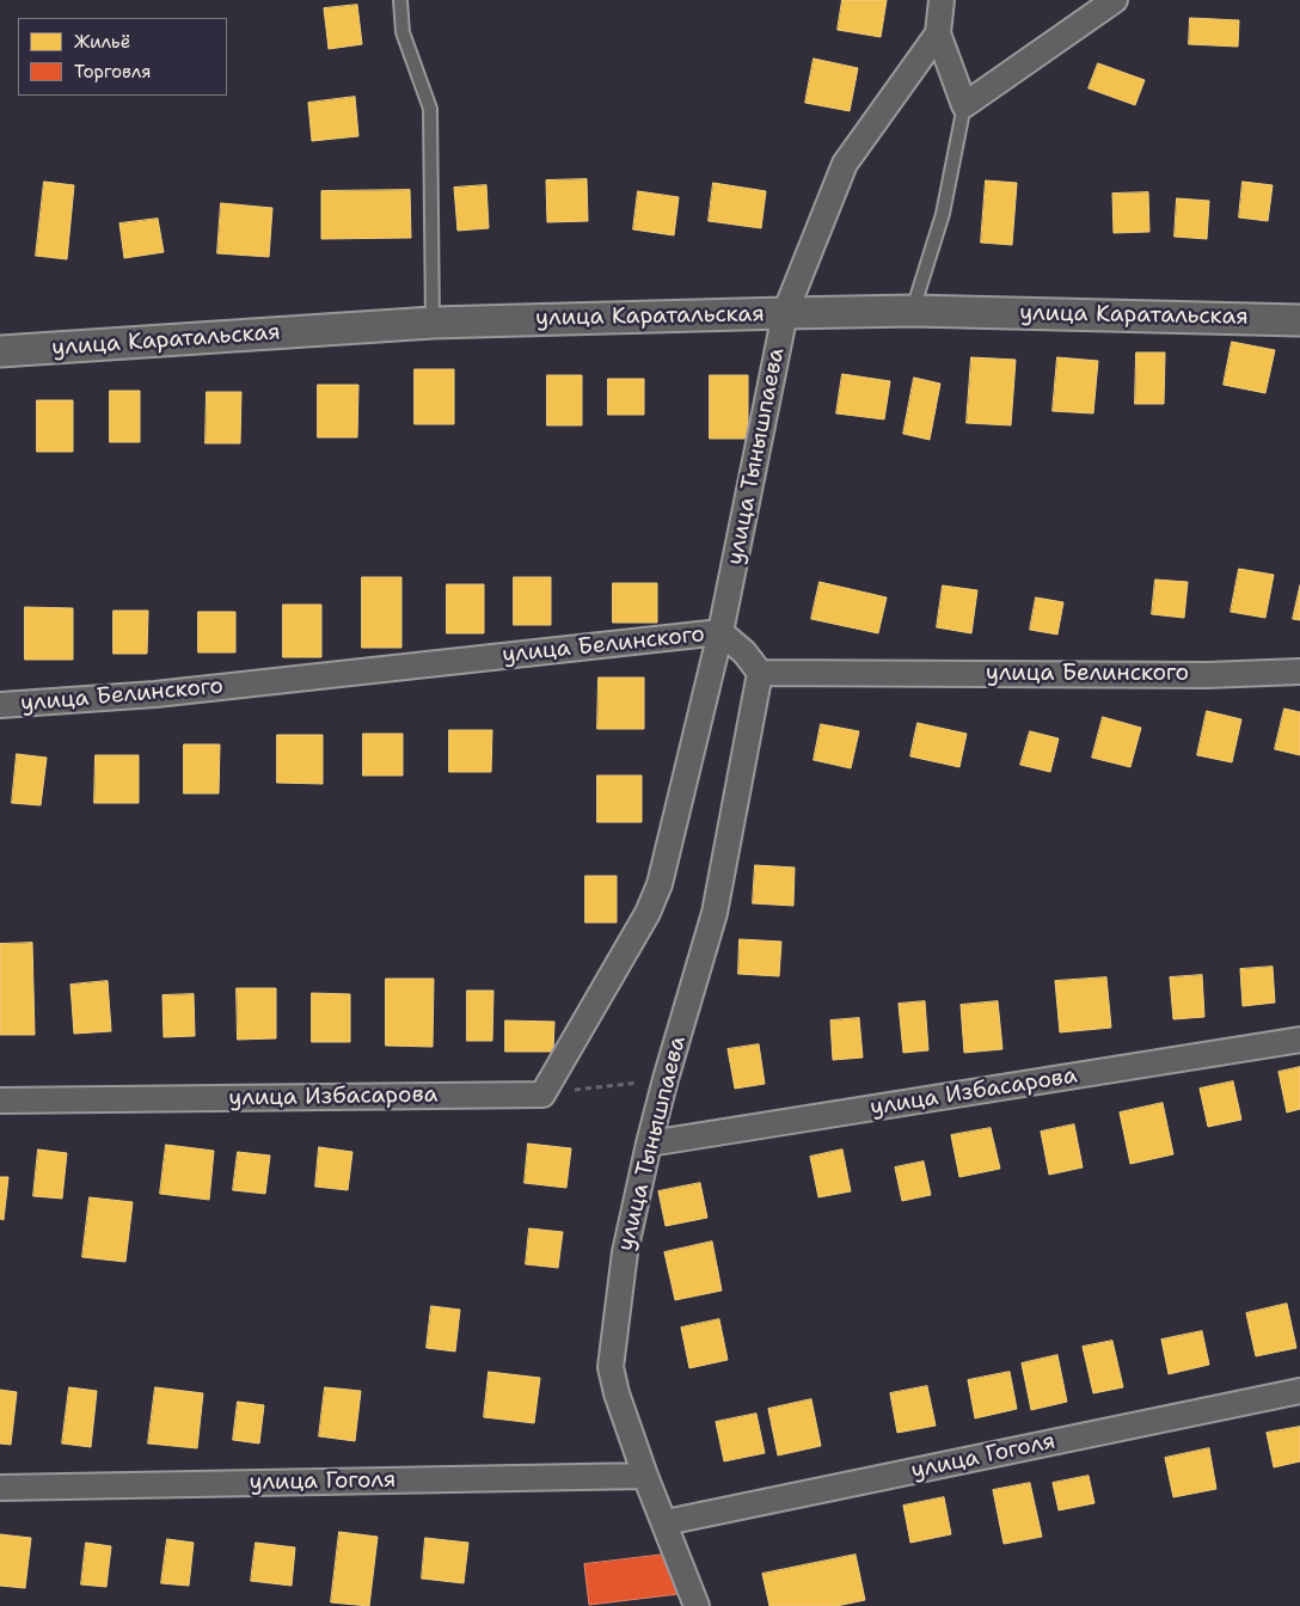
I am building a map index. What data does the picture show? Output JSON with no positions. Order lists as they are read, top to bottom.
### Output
{
  "streets": {
    "street": [
      "улица Каратальская",
      "улица Тынышпаева",
      "улица Белинского",
      "улица Избасарова",
      "улица Гоголя"
    ]
  },
  "crossings": [
    ["улица Каратальская", "улица Тынышпаева"],
    ["улица Тынышпаева", "улица Белинского"],
    ["улица Тынышпаева", "улица Избасарова"],
    ["улица Тынышпаева", "улица Гоголя"]
  ],
  "legend": ["Жильё", "Торговля"]
}
